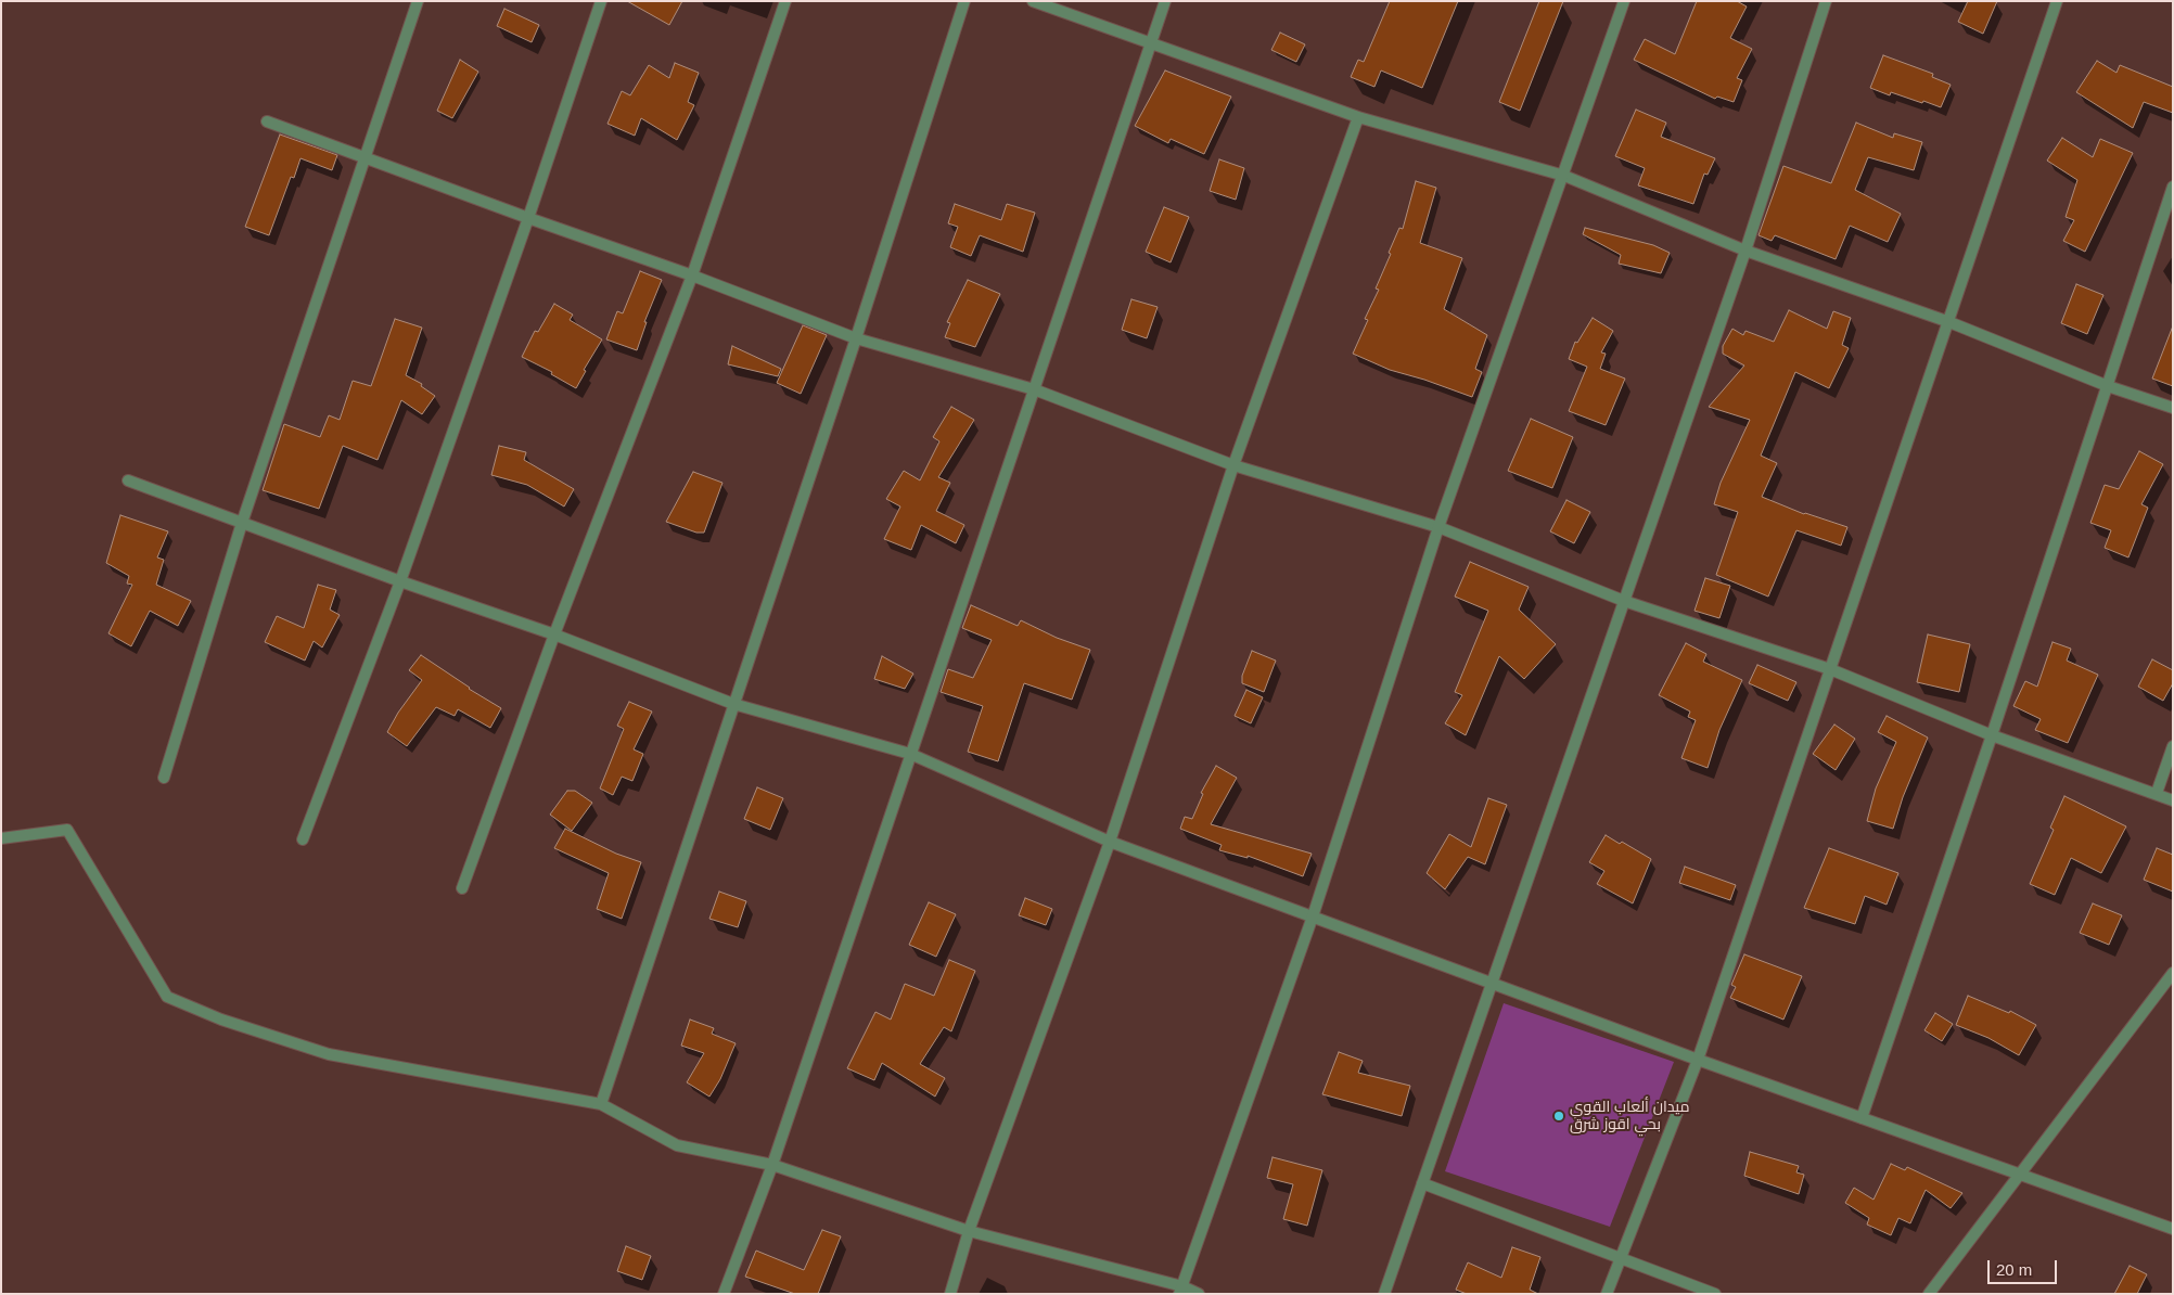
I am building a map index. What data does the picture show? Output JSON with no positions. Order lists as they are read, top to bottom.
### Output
{
  "places": ["ميدان ألعاب القوي بحي اقوز شرق"],
  "scale_bar": "20 m"
}
